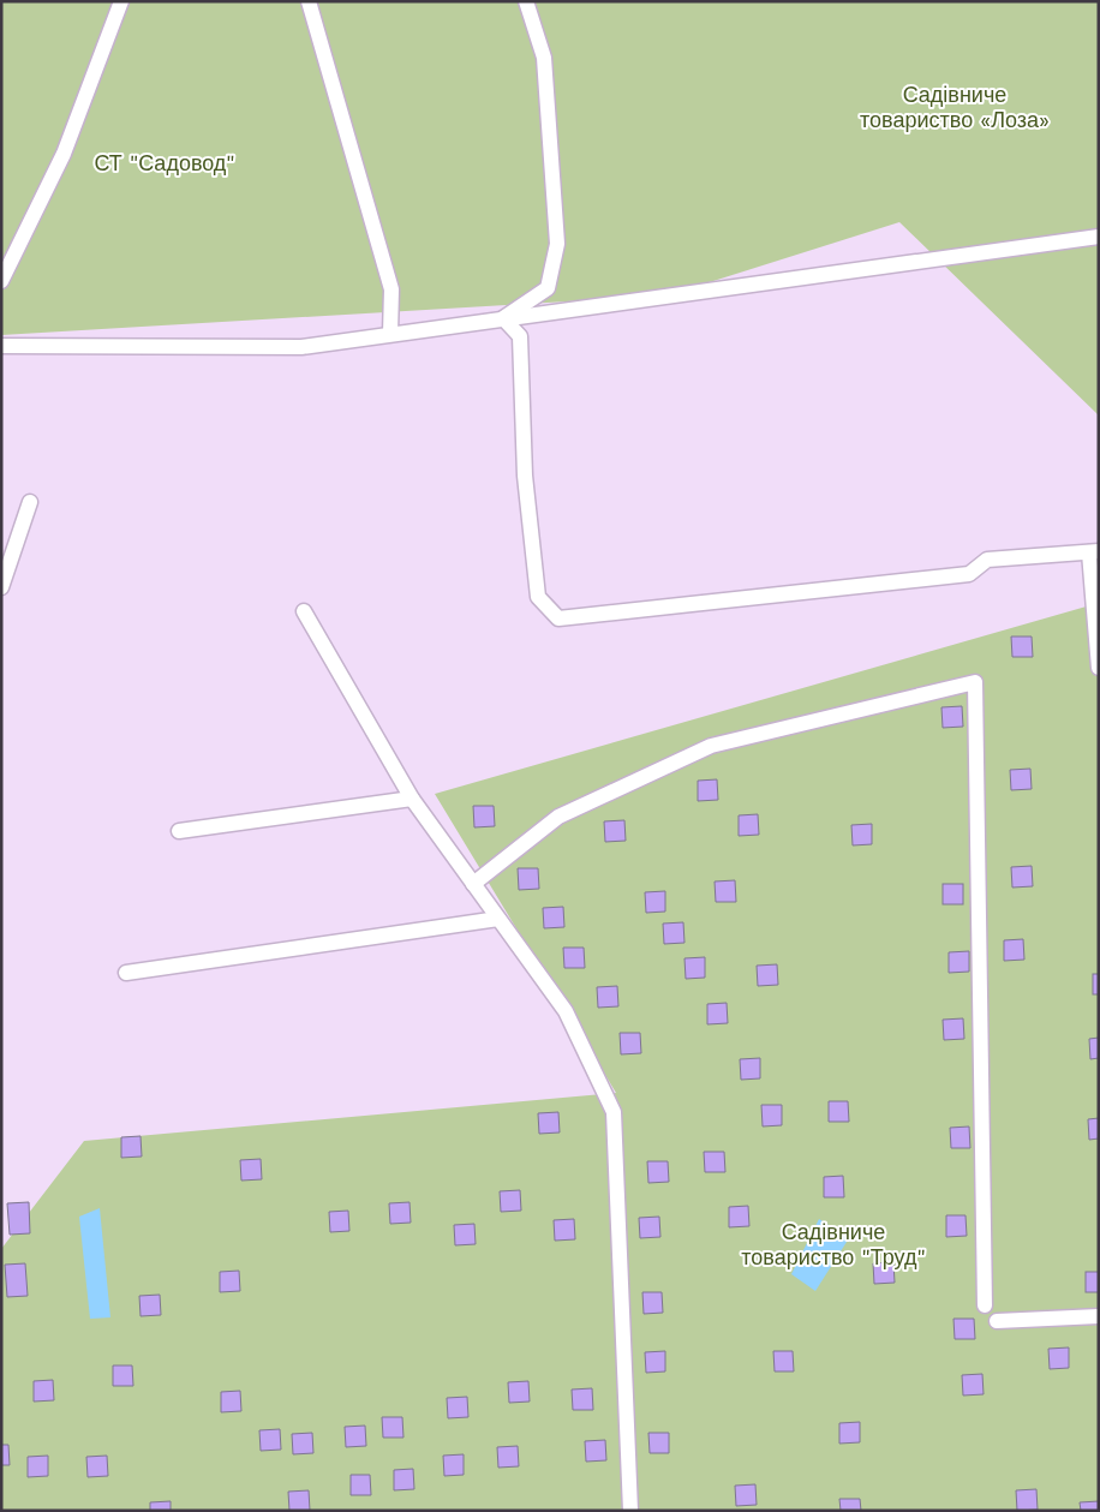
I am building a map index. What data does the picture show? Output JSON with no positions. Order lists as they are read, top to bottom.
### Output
{
  "parks": ["Садівниче товариство «Лоза»", "СТ \"Садовод\"", "Садівниче товариство \"Труд\""]
}
